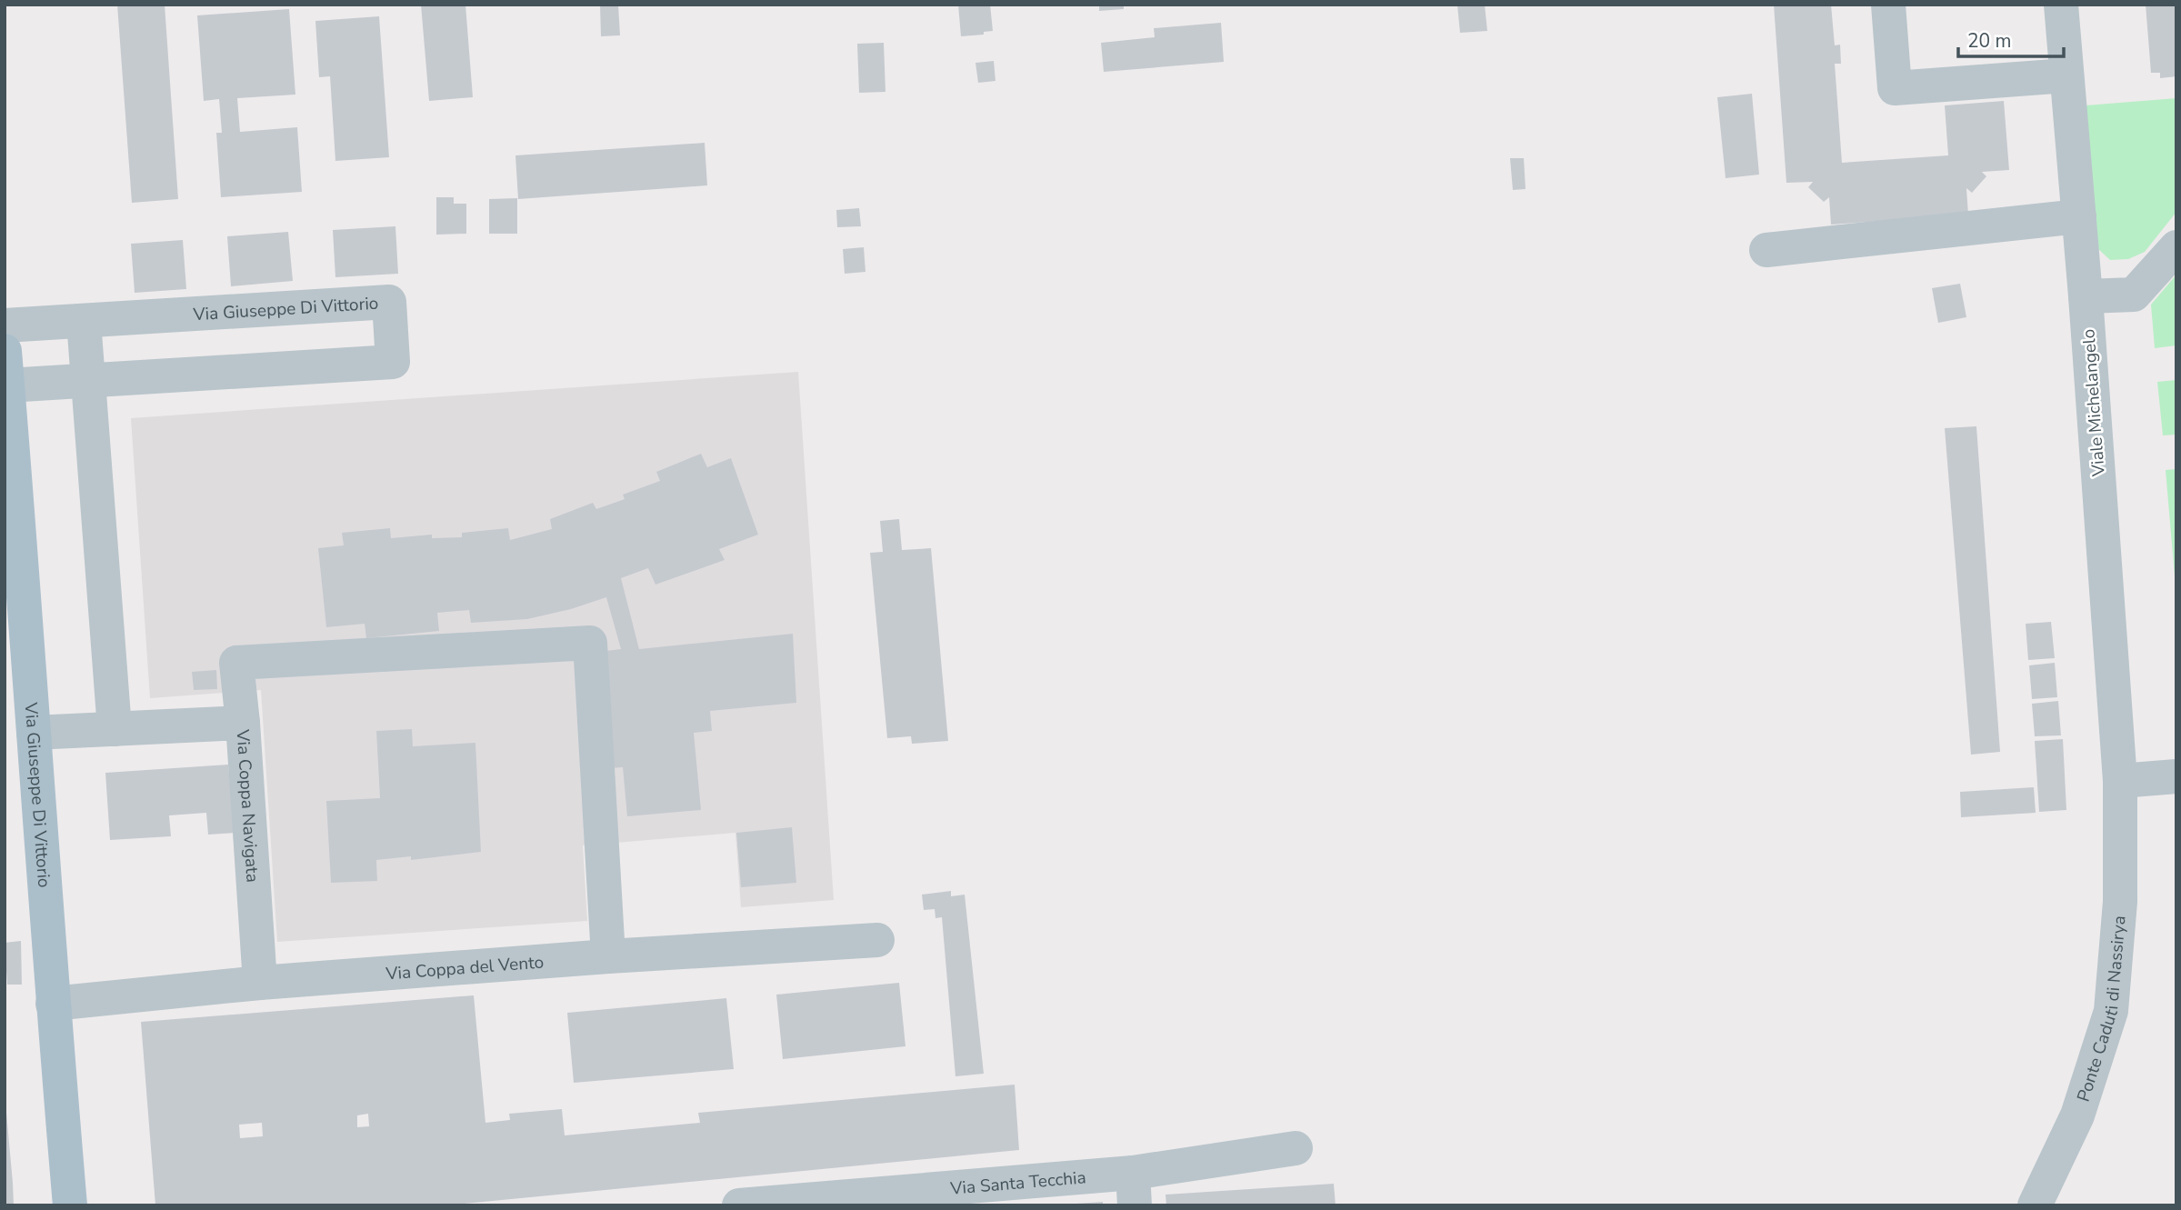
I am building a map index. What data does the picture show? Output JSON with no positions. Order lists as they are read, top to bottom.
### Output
{
  "streets": {
    "main road": ["Via Giuseppe Di Vittorio"],
    "street": [
      "Viale Michelangelo",
      "Via Coppa Navigata",
      "Via Coppa del Vento",
      "Ponte Caduti di Nassirya",
      "Via Santa Tecchia"
    ]
  },
  "crossings": [
    ["Via Giuseppe Di Vittorio", "Via Coppa Navigata"],
    ["Via Giuseppe Di Vittorio", "Via Coppa del Vento"],
    ["Viale Michelangelo", "Ponte Caduti di Nassirya"],
    ["Via Coppa Navigata", "Via Coppa del Vento"]
  ],
  "scale_bar": "20 m"
}
